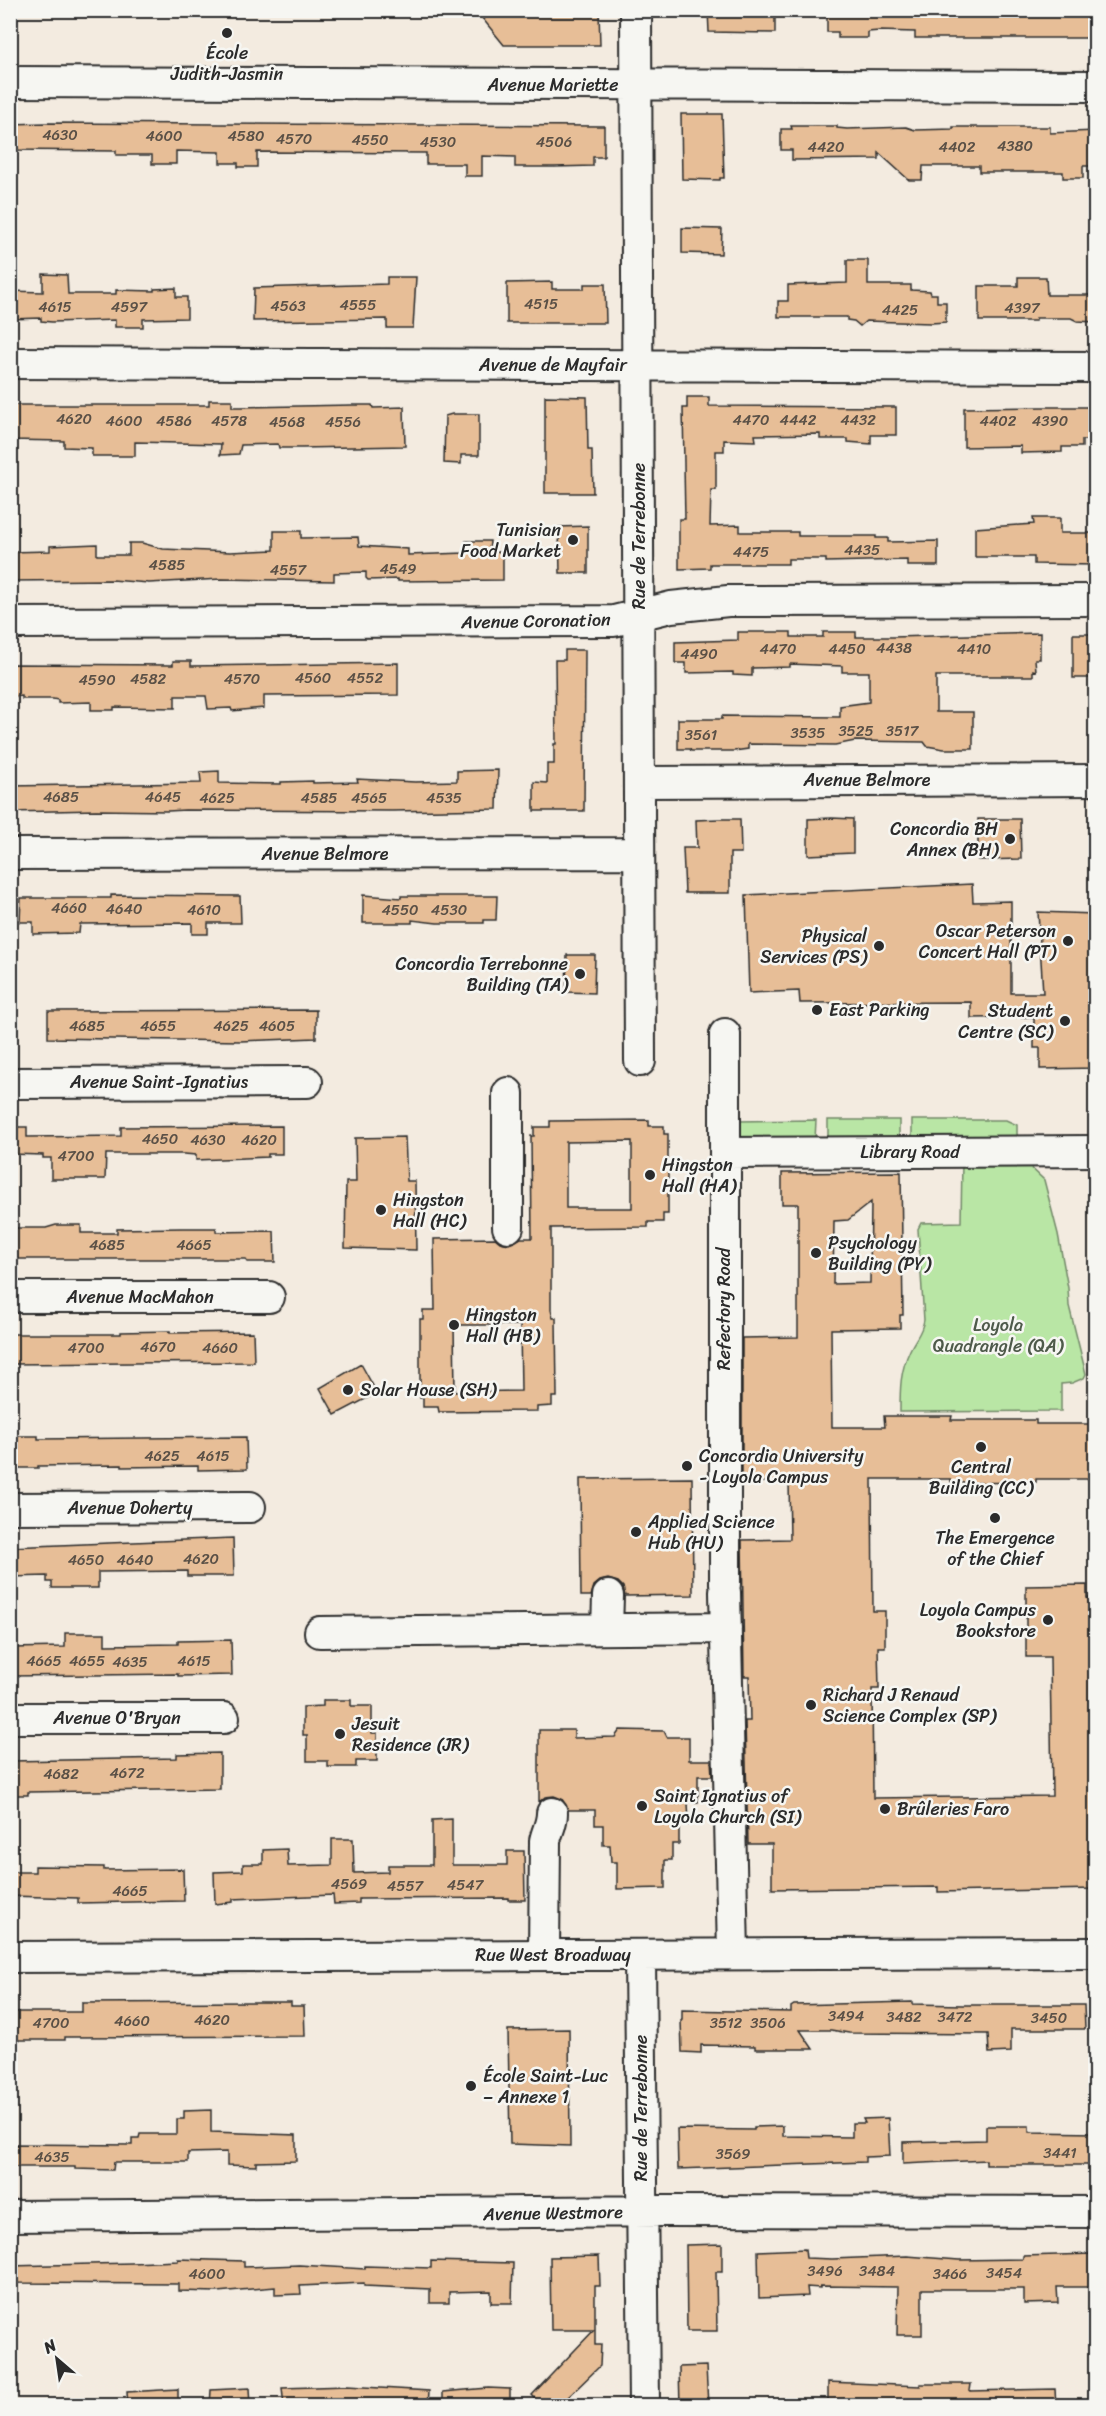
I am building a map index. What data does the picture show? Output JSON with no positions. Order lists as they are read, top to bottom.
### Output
{
  "streets": {
    "street": [
      "Avenue Mariette",
      "Avenue de Mayfair",
      "Rue de Terrebonne",
      "Avenue Coronation",
      "Avenue Belmore",
      "Avenue Saint-Ignatius",
      "Library Road",
      "Avenue MacMahon",
      "Refectory Road",
      "Avenue Doherty",
      "Avenue O'Bryan",
      "Rue West Broadway",
      "Avenue Westmore"
    ]
  },
  "crossings": [
    ["Avenue Mariette", "Rue de Terrebonne"],
    ["Avenue de Mayfair", "Rue de Terrebonne"],
    ["Rue de Terrebonne", "Avenue Coronation"],
    ["Rue de Terrebonne", "Avenue Belmore"],
    ["Rue de Terrebonne", "Rue West Broadway"],
    ["Rue de Terrebonne", "Avenue Westmore"],
    ["Library Road", "Refectory Road"],
    ["Refectory Road", "Rue West Broadway"]
  ],
  "parks": ["Loyola Quadrangle (QA)"],
  "places": [
    "École Judith-Jasmin",
    "Tunisian Food Market",
    "Concordia BH Annex (BH)",
    "Oscar Peterson Concert Hall (PT)",
    "Physical Services (PS)",
    "Concordia Terrebonne Building (TA)",
    "East Parking",
    "Student Centre (SC)",
    "Hingston Hall (HA)",
    "Hingston Hall (HC)",
    "Psychology Building (PY)",
    "Hingston Hall (HB)",
    "Solar House (SH)",
    "Central Building (CC)",
    "Concordia University - Loyola Campus",
    "The Emergence of the Chief",
    "Applied Science Hub (HU)",
    "Loyola Campus Bookstore",
    "Richard J Renaud Science Complex (SP)",
    "Jesuit Residence (JR)",
    "Saint Ignatius of Loyola Church (SI)",
    "Brûleries Faro",
    "École Saint-Luc – Annexe 1"
  ],
  "house_numbers": [
    "4630",
    "4600",
    "4580",
    "4570",
    "4550",
    "4530",
    "4506",
    "4380",
    "4420",
    "4402",
    "4515",
    "4555",
    "4563",
    "4615",
    "4597",
    "4397",
    "4425",
    "4620",
    "4470",
    "4442",
    "4432",
    "4600",
    "4586",
    "4578",
    "4402",
    "4390",
    "4568",
    "4556",
    "4435",
    "4475",
    "4585",
    "4549",
    "4557",
    "4438",
    "4470",
    "4450",
    "4410",
    "4490",
    "4560",
    "4552",
    "4582",
    "4570",
    "4590",
    "3525",
    "3517",
    "3535",
    "3561",
    "4685",
    "4645",
    "4625",
    "4585",
    "4565",
    "4535",
    "4660",
    "4640",
    "4610",
    "4550",
    "4530",
    "4685",
    "4655",
    "4625",
    "4605",
    "4650",
    "4630",
    "4620",
    "4700",
    "4685",
    "4665",
    "4670",
    "4700",
    "4660",
    "4625",
    "4615",
    "4620",
    "4650",
    "4640",
    "4665",
    "4655",
    "4615",
    "4635",
    "4672",
    "4682",
    "4569",
    "4547",
    "4557",
    "4665",
    "3494",
    "3482",
    "3472",
    "3450",
    "4620",
    "4660",
    "4700",
    "3512",
    "3506",
    "3441",
    "3569",
    "4635",
    "3496",
    "3484",
    "3454",
    "4600",
    "3466"
  ],
  "north": "top left"
}
